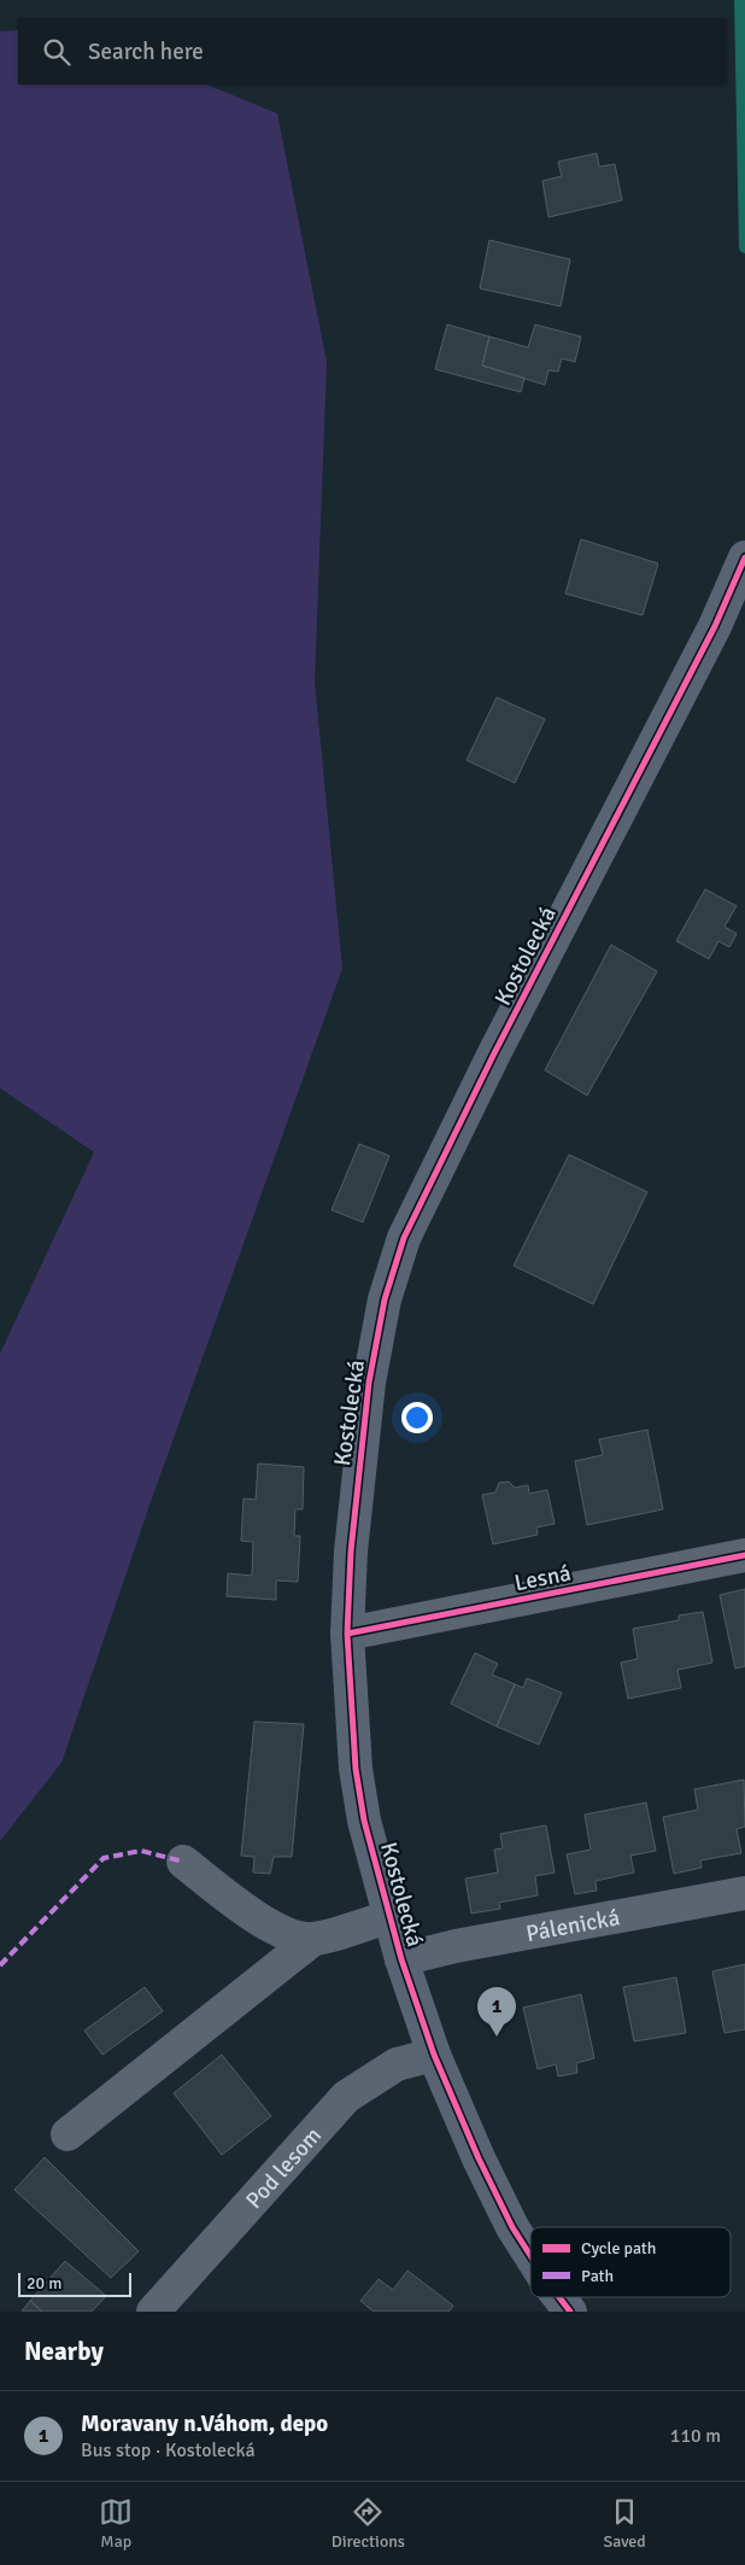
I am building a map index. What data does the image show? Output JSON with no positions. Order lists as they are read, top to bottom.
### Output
{
  "streets": {
    "main road": ["Kostolecká"],
    "street": ["Lesná", "Pálenická", "Pod lesom"]
  },
  "crossings": [
    ["Kostolecká", "Lesná"],
    ["Kostolecká", "Pálenická"],
    ["Kostolecká", "Pod lesom"]
  ],
  "legend": ["Cycle path", "Path"],
  "scale_bar": "20 m",
  "page": {
    "search": "Search here",
    "pins": "1",
    "scale": "20 m",
    "heading": "Nearby",
    "list": [
      {
        "mark": "1",
        "name": "Moravany n.Váhom, depo",
        "note": "Bus stop · Kostolecká",
        "value": "110 m"
      }
    ],
    "nav": ["Map", "Directions", "Saved"]
  }
}
